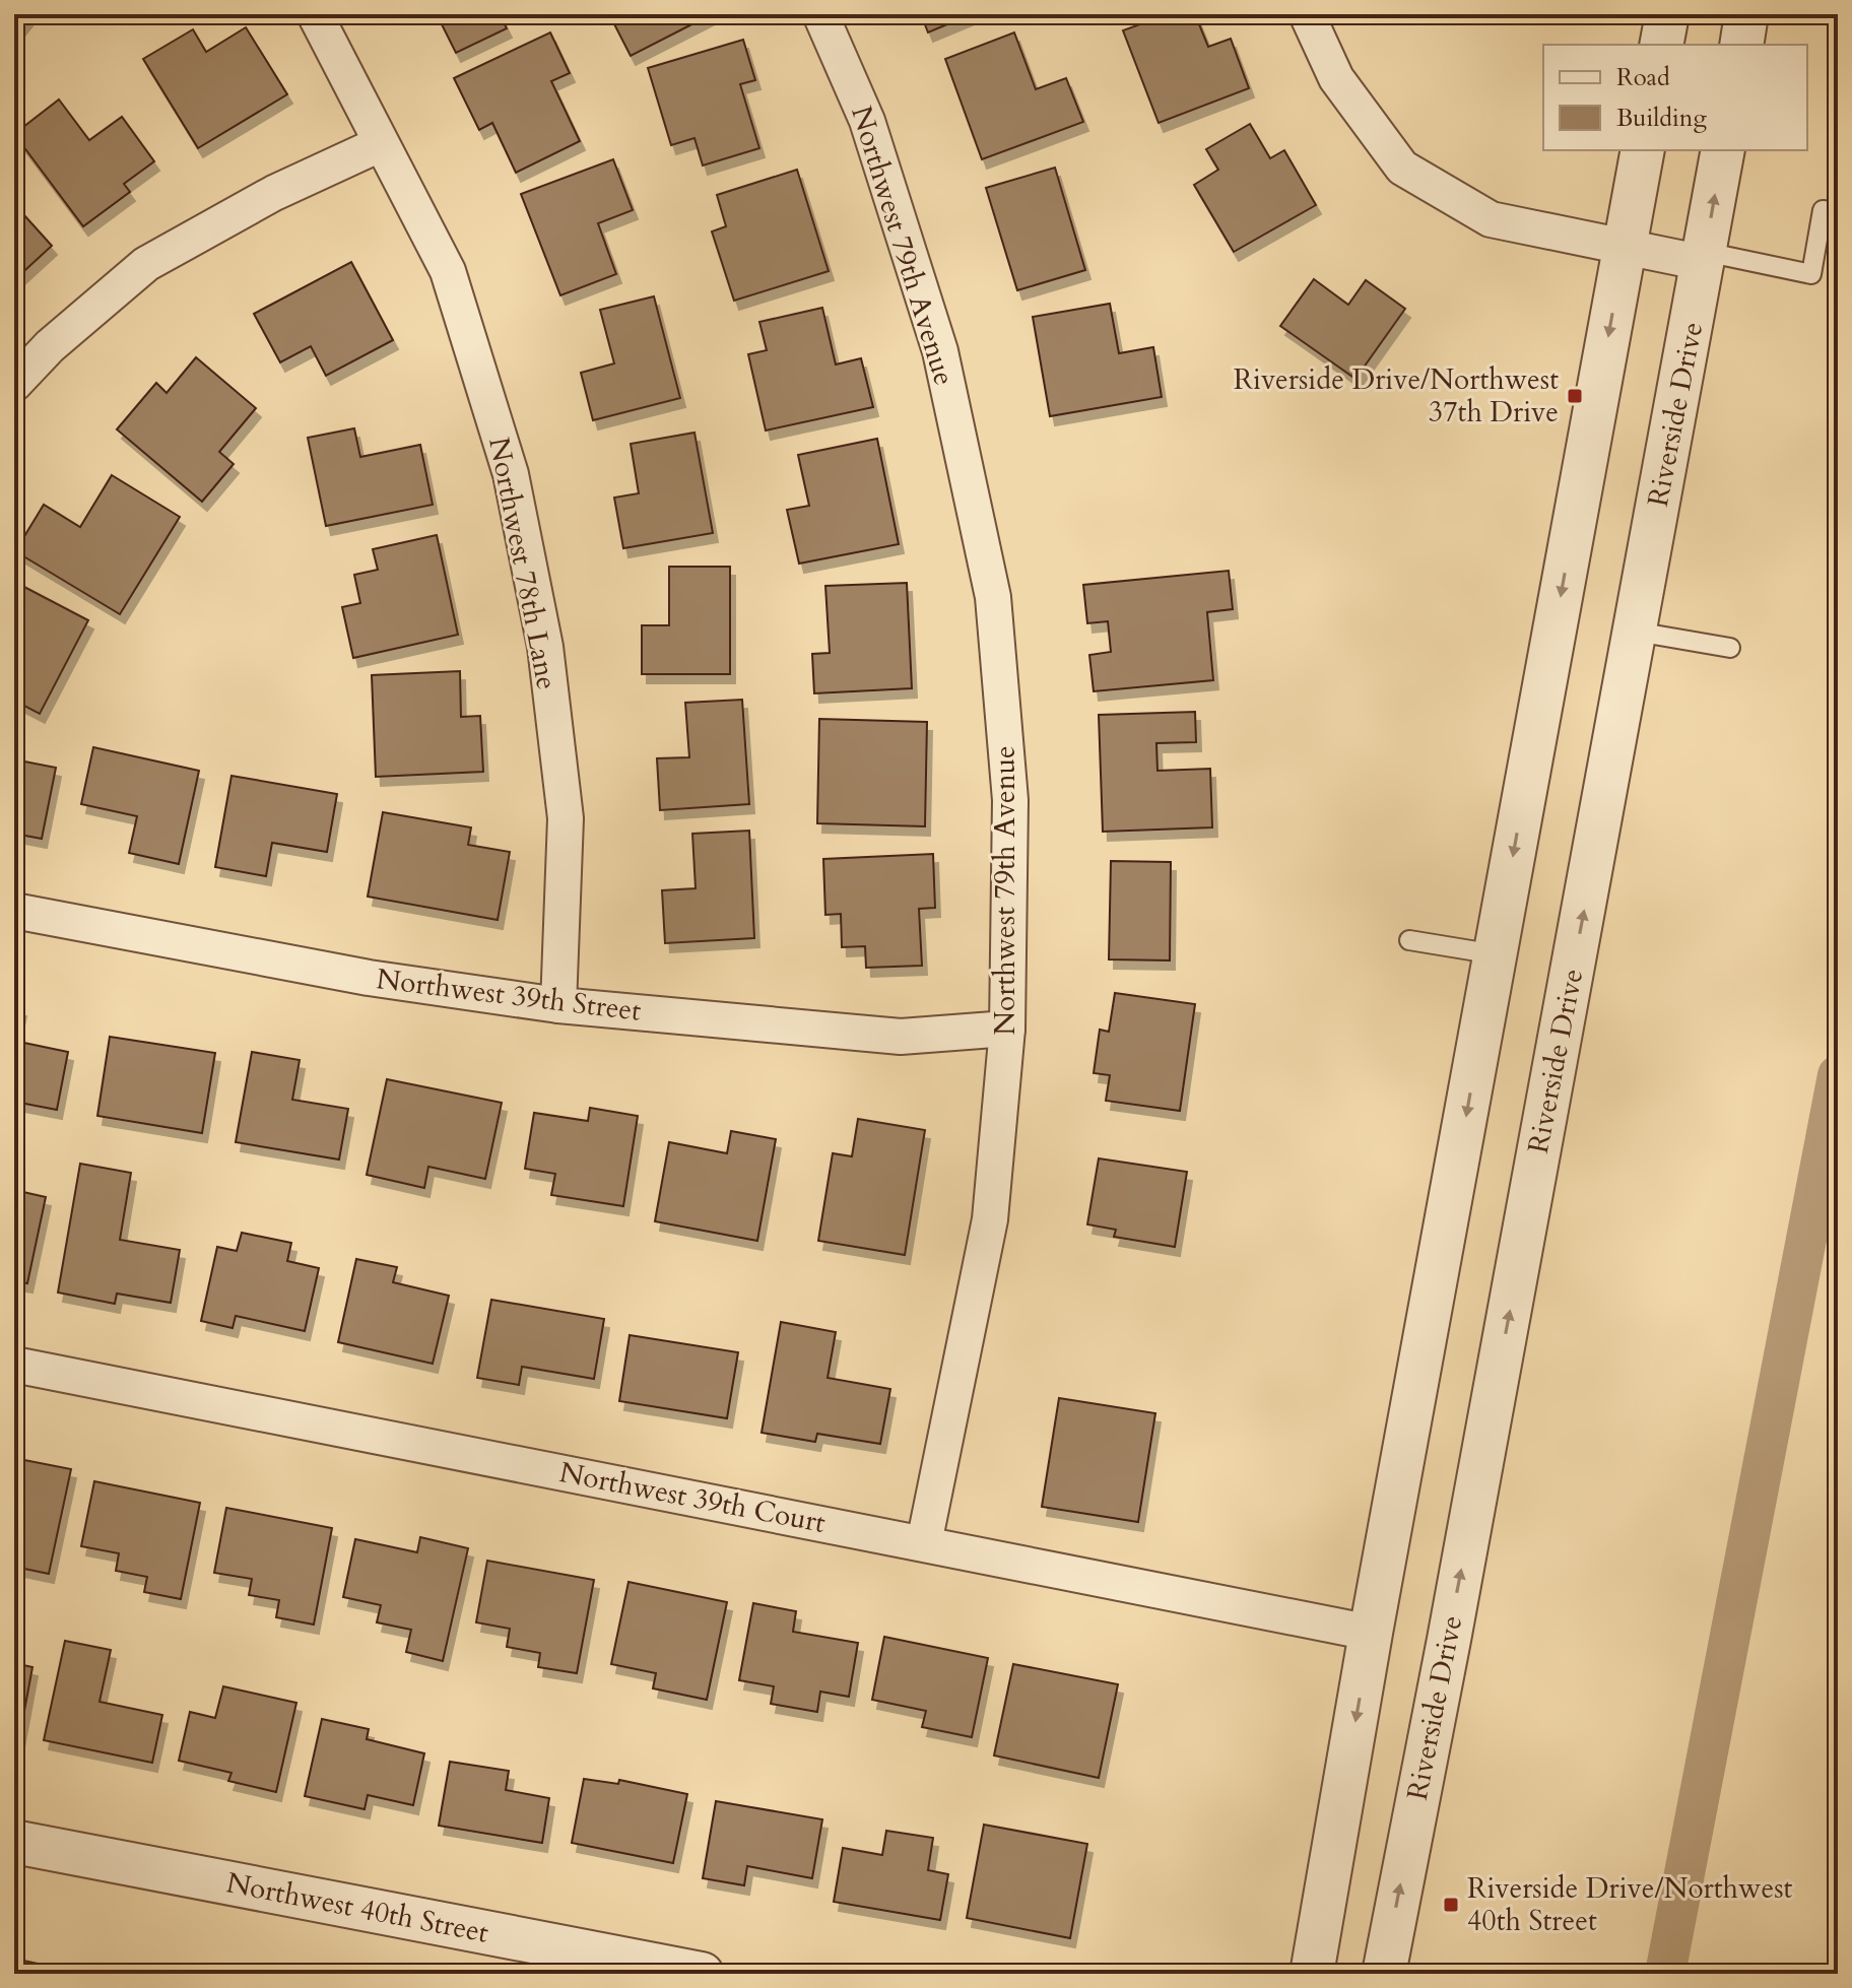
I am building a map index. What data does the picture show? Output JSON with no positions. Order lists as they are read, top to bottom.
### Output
{
  "streets": {
    "street": [
      "Northwest 79th Avenue",
      "Riverside Drive",
      "Northwest 78th Lane",
      "Northwest 39th Street",
      "Northwest 39th Court",
      "Northwest 40th Street"
    ]
  },
  "crossings": [
    ["Northwest 79th Avenue", "Northwest 39th Street"],
    ["Northwest 79th Avenue", "Northwest 39th Court"],
    ["Northwest 78th Lane", "Northwest 39th Street"]
  ],
  "places": {
    "transit": ["Riverside Drive/Northwest 37th Drive", "Riverside Drive/Northwest 40th Street"]
  },
  "legend": ["Road", "Building"]
}
